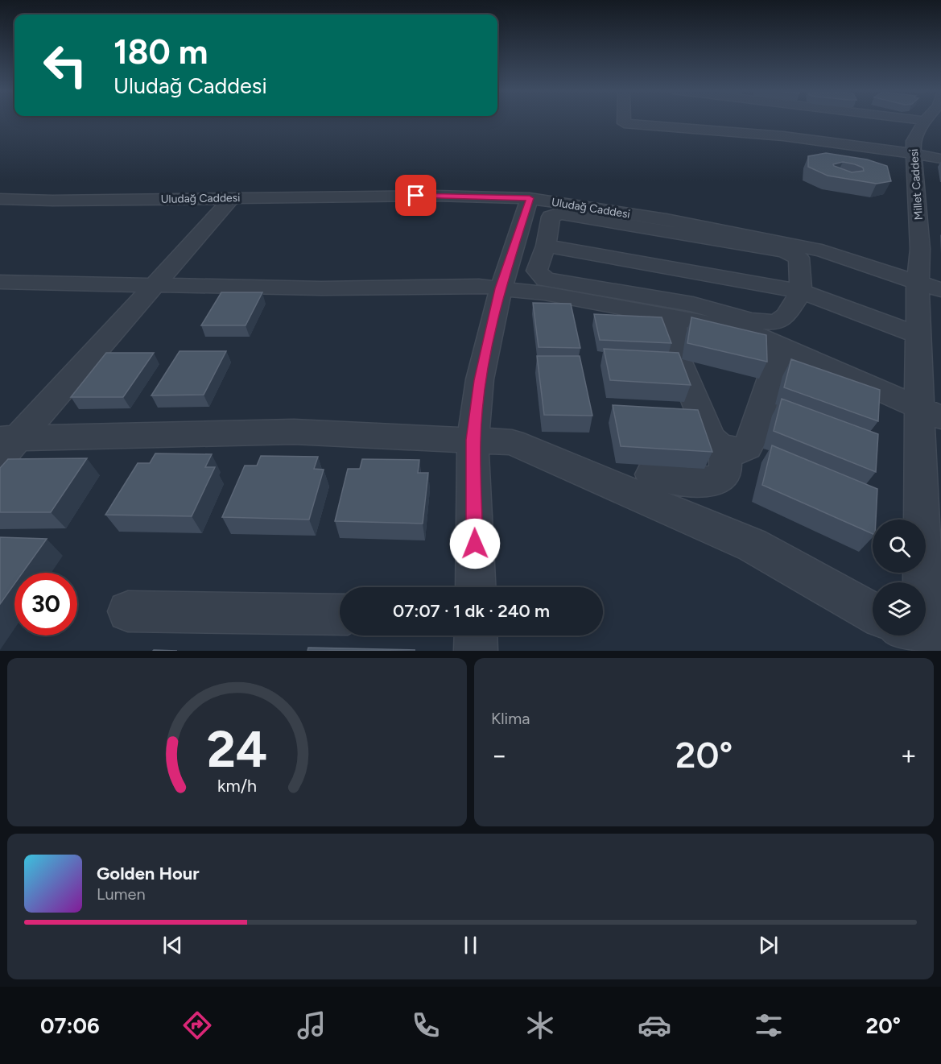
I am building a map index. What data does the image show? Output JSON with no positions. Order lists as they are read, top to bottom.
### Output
{
  "streets": {
    "street": ["Millet Caddesi", "Uludağ Caddesi"]
  },
  "crossings": [
    ["Millet Caddesi", "Uludağ Caddesi"]
  ],
  "page": {
    "turn": ["180 m", "Uludağ Caddesi"],
    "limit": "30",
    "trip": "07:07 · 1 dk · 240 m",
    "tile": "Klima",
    "heat": ["−", "20°", "+"],
    "song": ["Golden Hour", "Lumen"],
    "tabs": ["07:06", "20°"],
    "gauge": ["24", "km/h"]
  }
}
